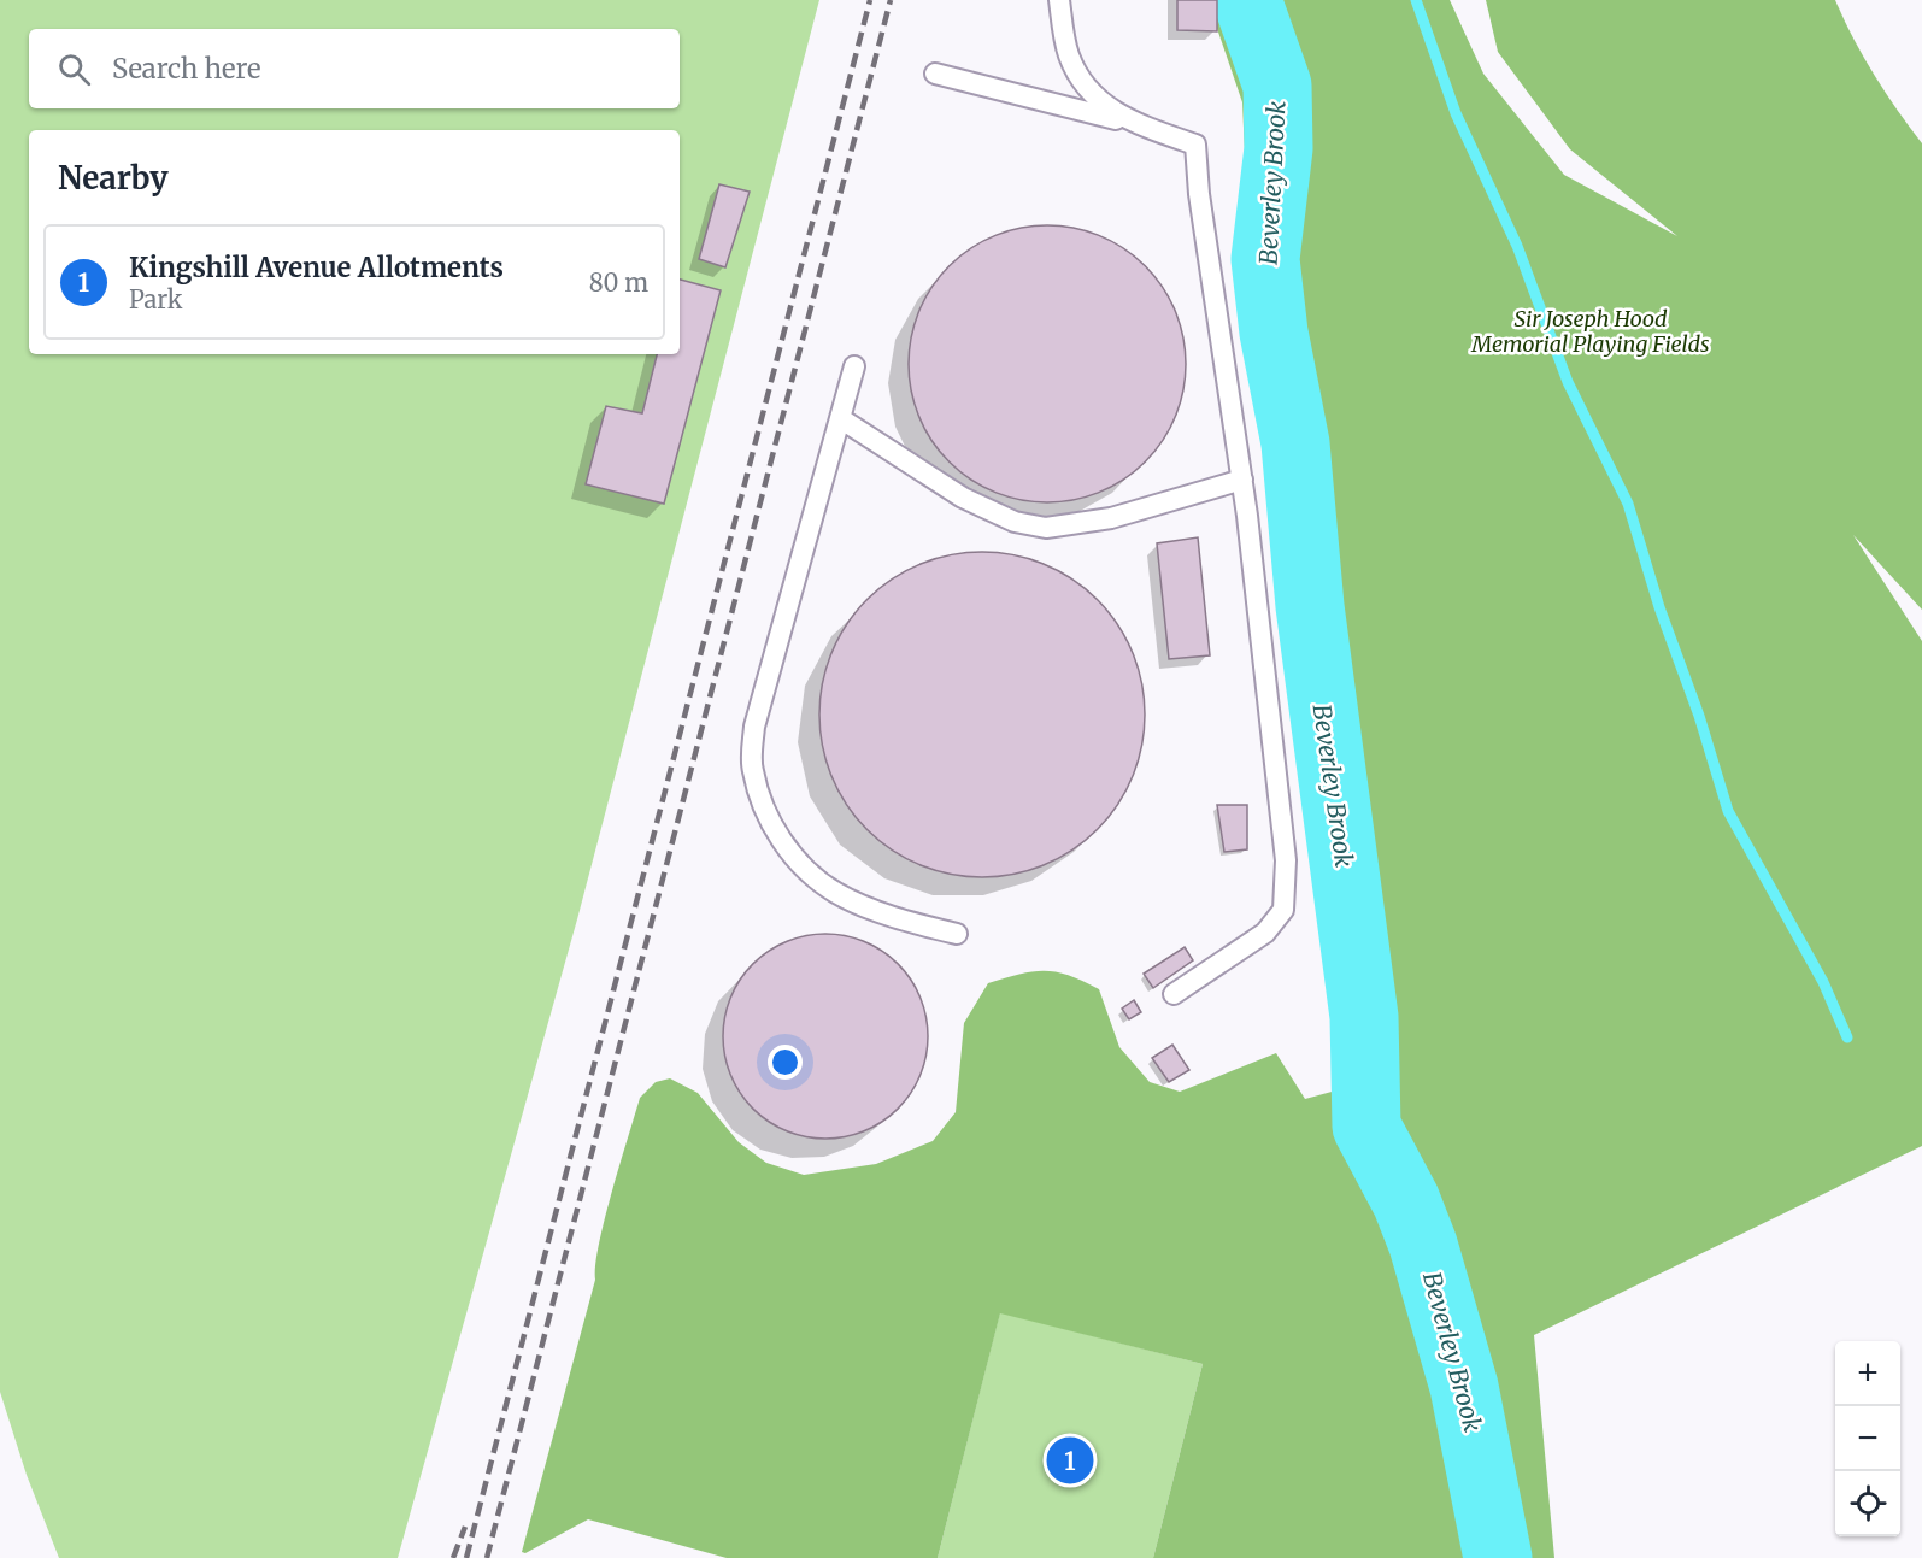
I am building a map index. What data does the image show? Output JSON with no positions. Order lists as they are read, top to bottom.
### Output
{
  "water": ["Beverley Brook"],
  "parks": ["Sir Joseph Hood Memorial Playing Fields"],
  "page": {
    "search": "Search here",
    "heading": "Nearby",
    "list": [
      {
        "mark": "1",
        "name": "Kingshill Avenue Allotments",
        "note": "Park",
        "value": "80 m"
      }
    ],
    "map_buttons": ["+", "−"],
    "pins": "1"
  }
}
